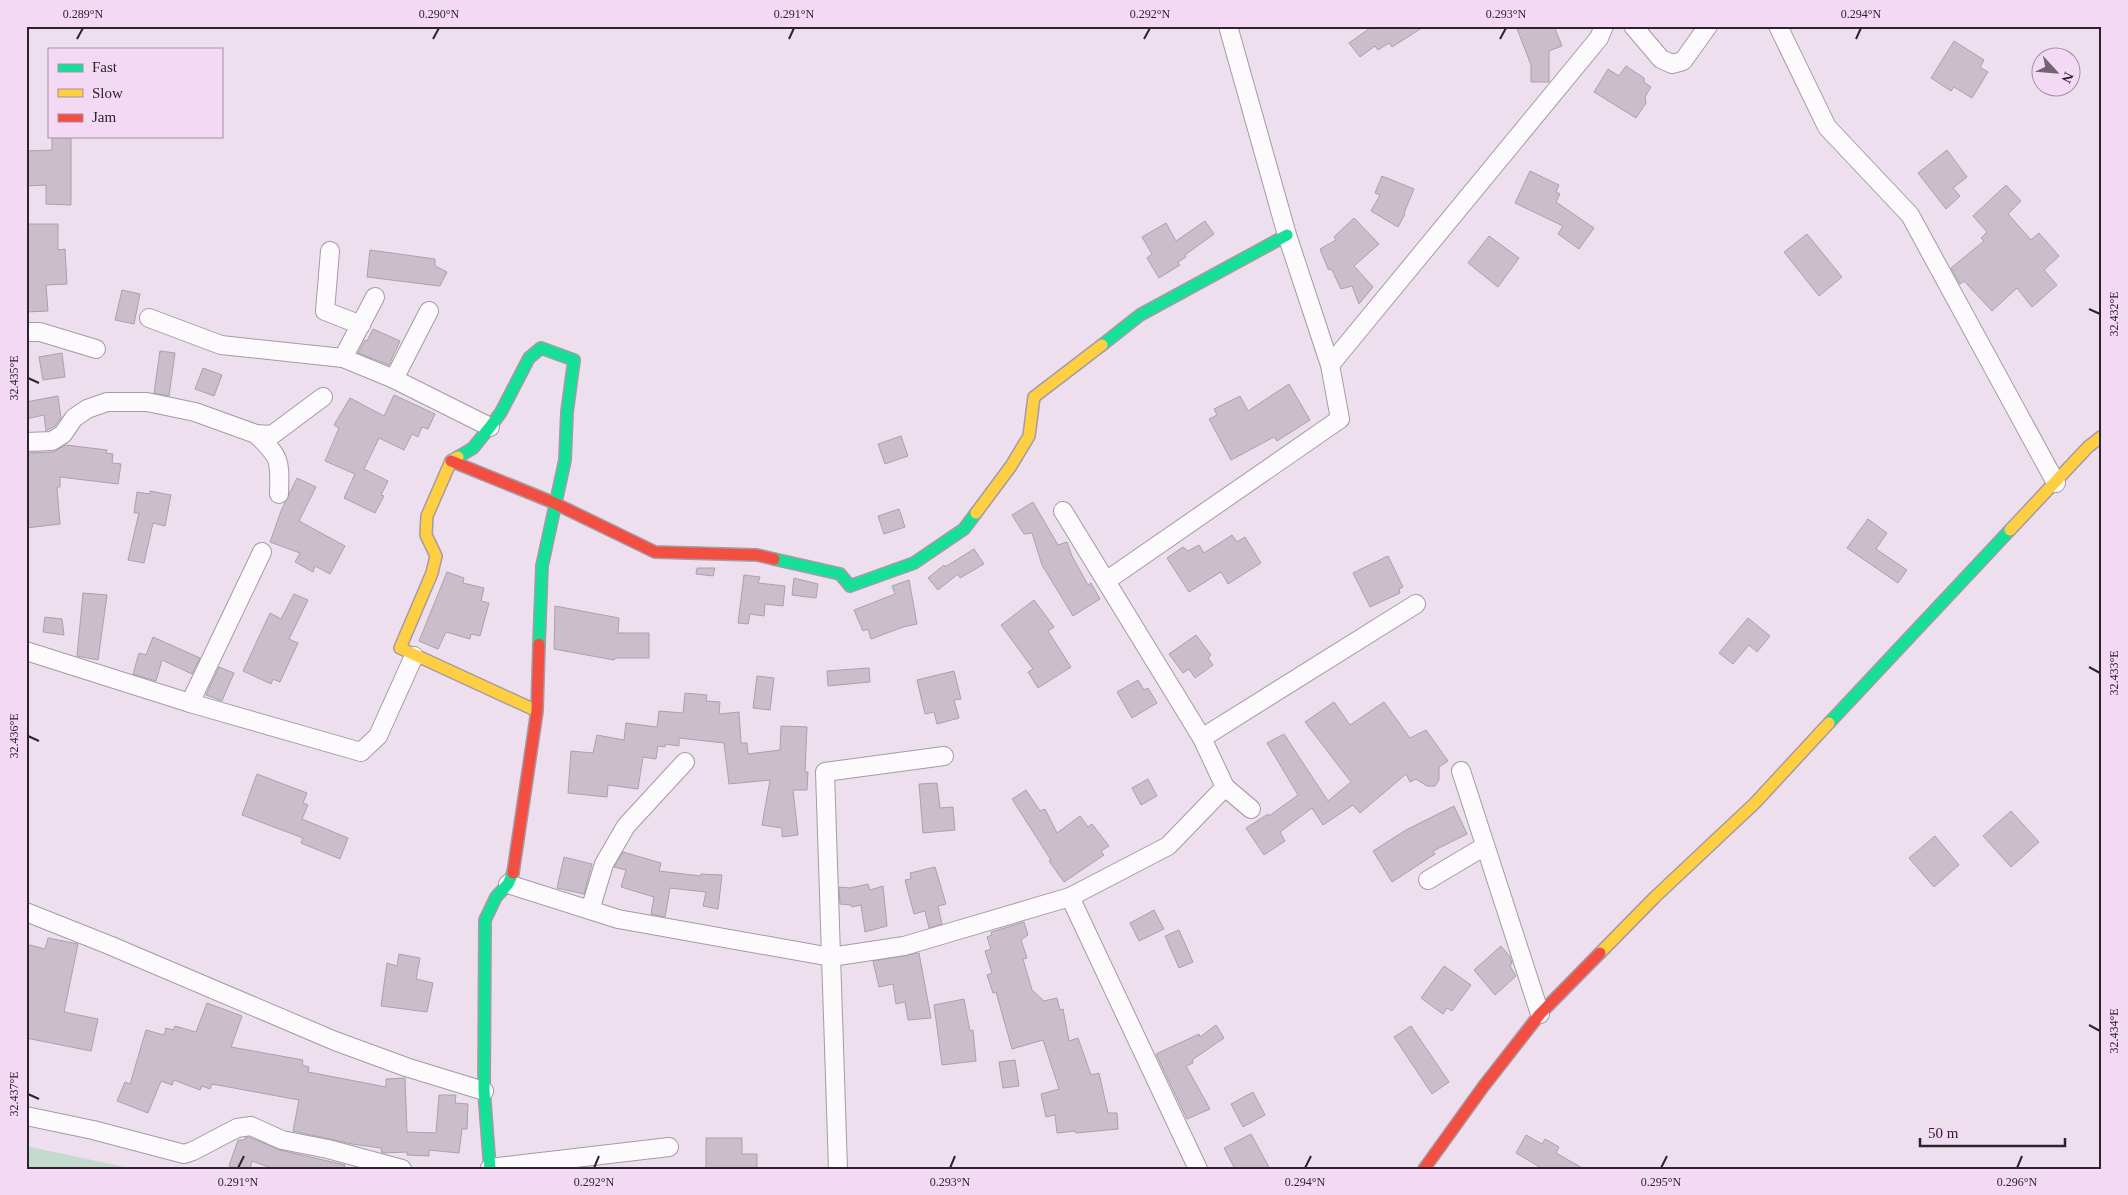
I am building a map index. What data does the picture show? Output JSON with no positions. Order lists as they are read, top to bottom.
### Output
{
  "legend": ["Fast", "Slow", "Jam"],
  "scale_bar": "50 m",
  "north": "bottom right",
  "coordinates": [
    "0.289°N",
    "0.290°N",
    "0.291°N",
    "0.292°N",
    "0.293°N",
    "0.294°N",
    "32.432°E",
    "32.435°E",
    "32.433°E",
    "32.436°E",
    "32.434°E",
    "32.437°E",
    "0.295°N",
    "0.296°N"
  ]
}
